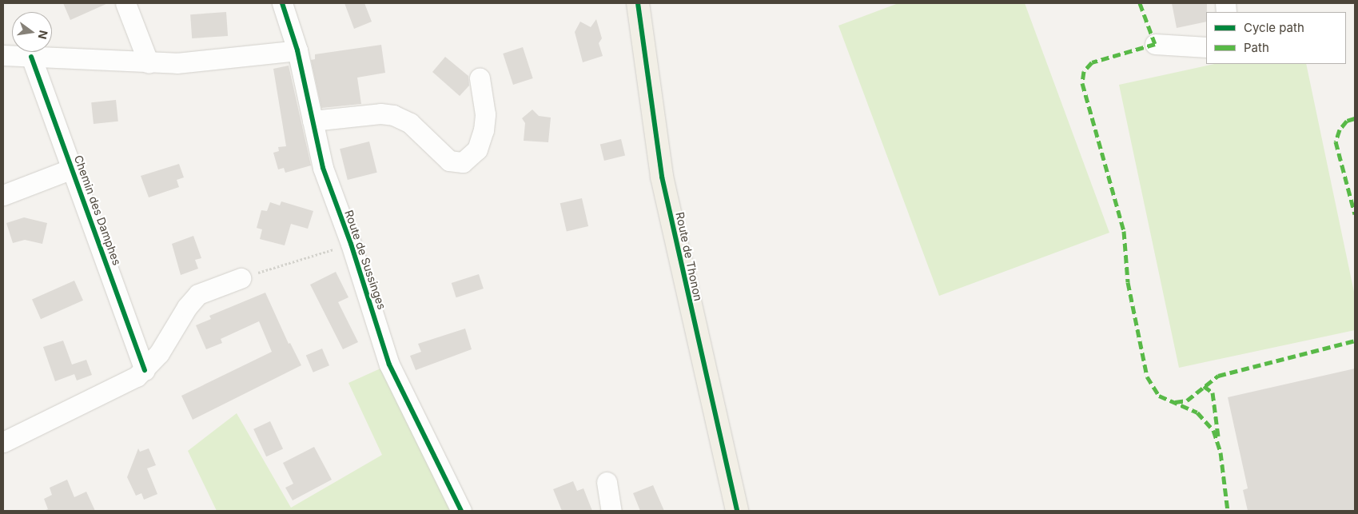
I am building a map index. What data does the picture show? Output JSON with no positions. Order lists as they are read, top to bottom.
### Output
{
  "streets": {
    "main road": ["Route de Thonon"],
    "street": ["Chemin des Damphes", "Route de Sussinges"]
  },
  "legend": ["Cycle path", "Path"],
  "north": "right"
}
